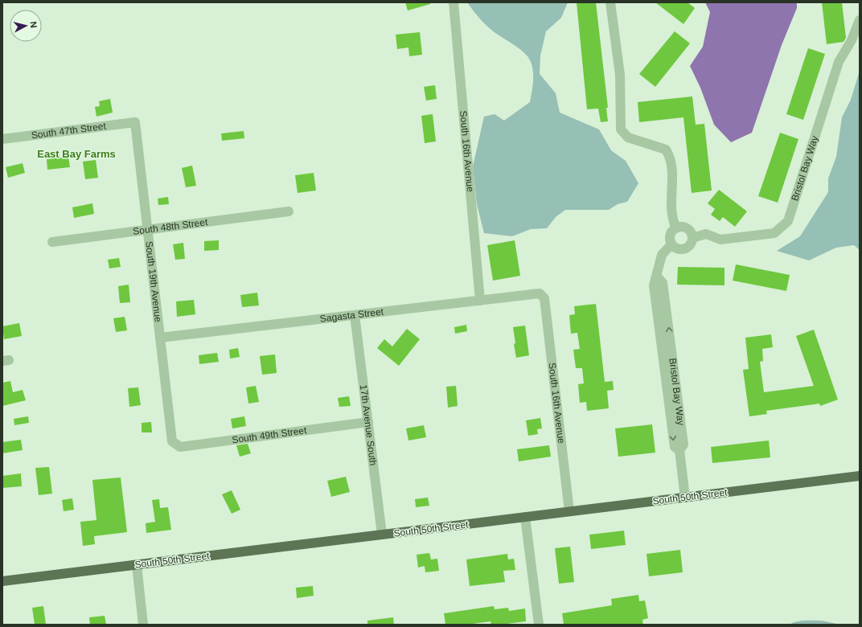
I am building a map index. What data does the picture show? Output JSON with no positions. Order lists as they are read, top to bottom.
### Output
{
  "streets": {
    "main road": ["South 50th Street"],
    "street": [
      "South 47th Street",
      "South 16th Avenue",
      "Bristol Bay Way",
      "South 48th Street",
      "South 19th Avenue",
      "Sagasta Street",
      "17th Avenue South",
      "South 49th Street"
    ]
  },
  "crossings": [
    ["South 47th Street", "South 19th Avenue"],
    ["South 16th Avenue", "Sagasta Street"],
    ["South 16th Avenue", "South 50th Street"],
    ["Bristol Bay Way", "South 50th Street"],
    ["South 48th Street", "South 19th Avenue"],
    ["South 19th Avenue", "Sagasta Street"],
    ["South 19th Avenue", "South 49th Street"],
    ["Sagasta Street", "17th Avenue South"],
    ["17th Avenue South", "South 49th Street"],
    ["17th Avenue South", "South 50th Street"]
  ],
  "districts": ["East Bay Farms"],
  "north": "right"
}
